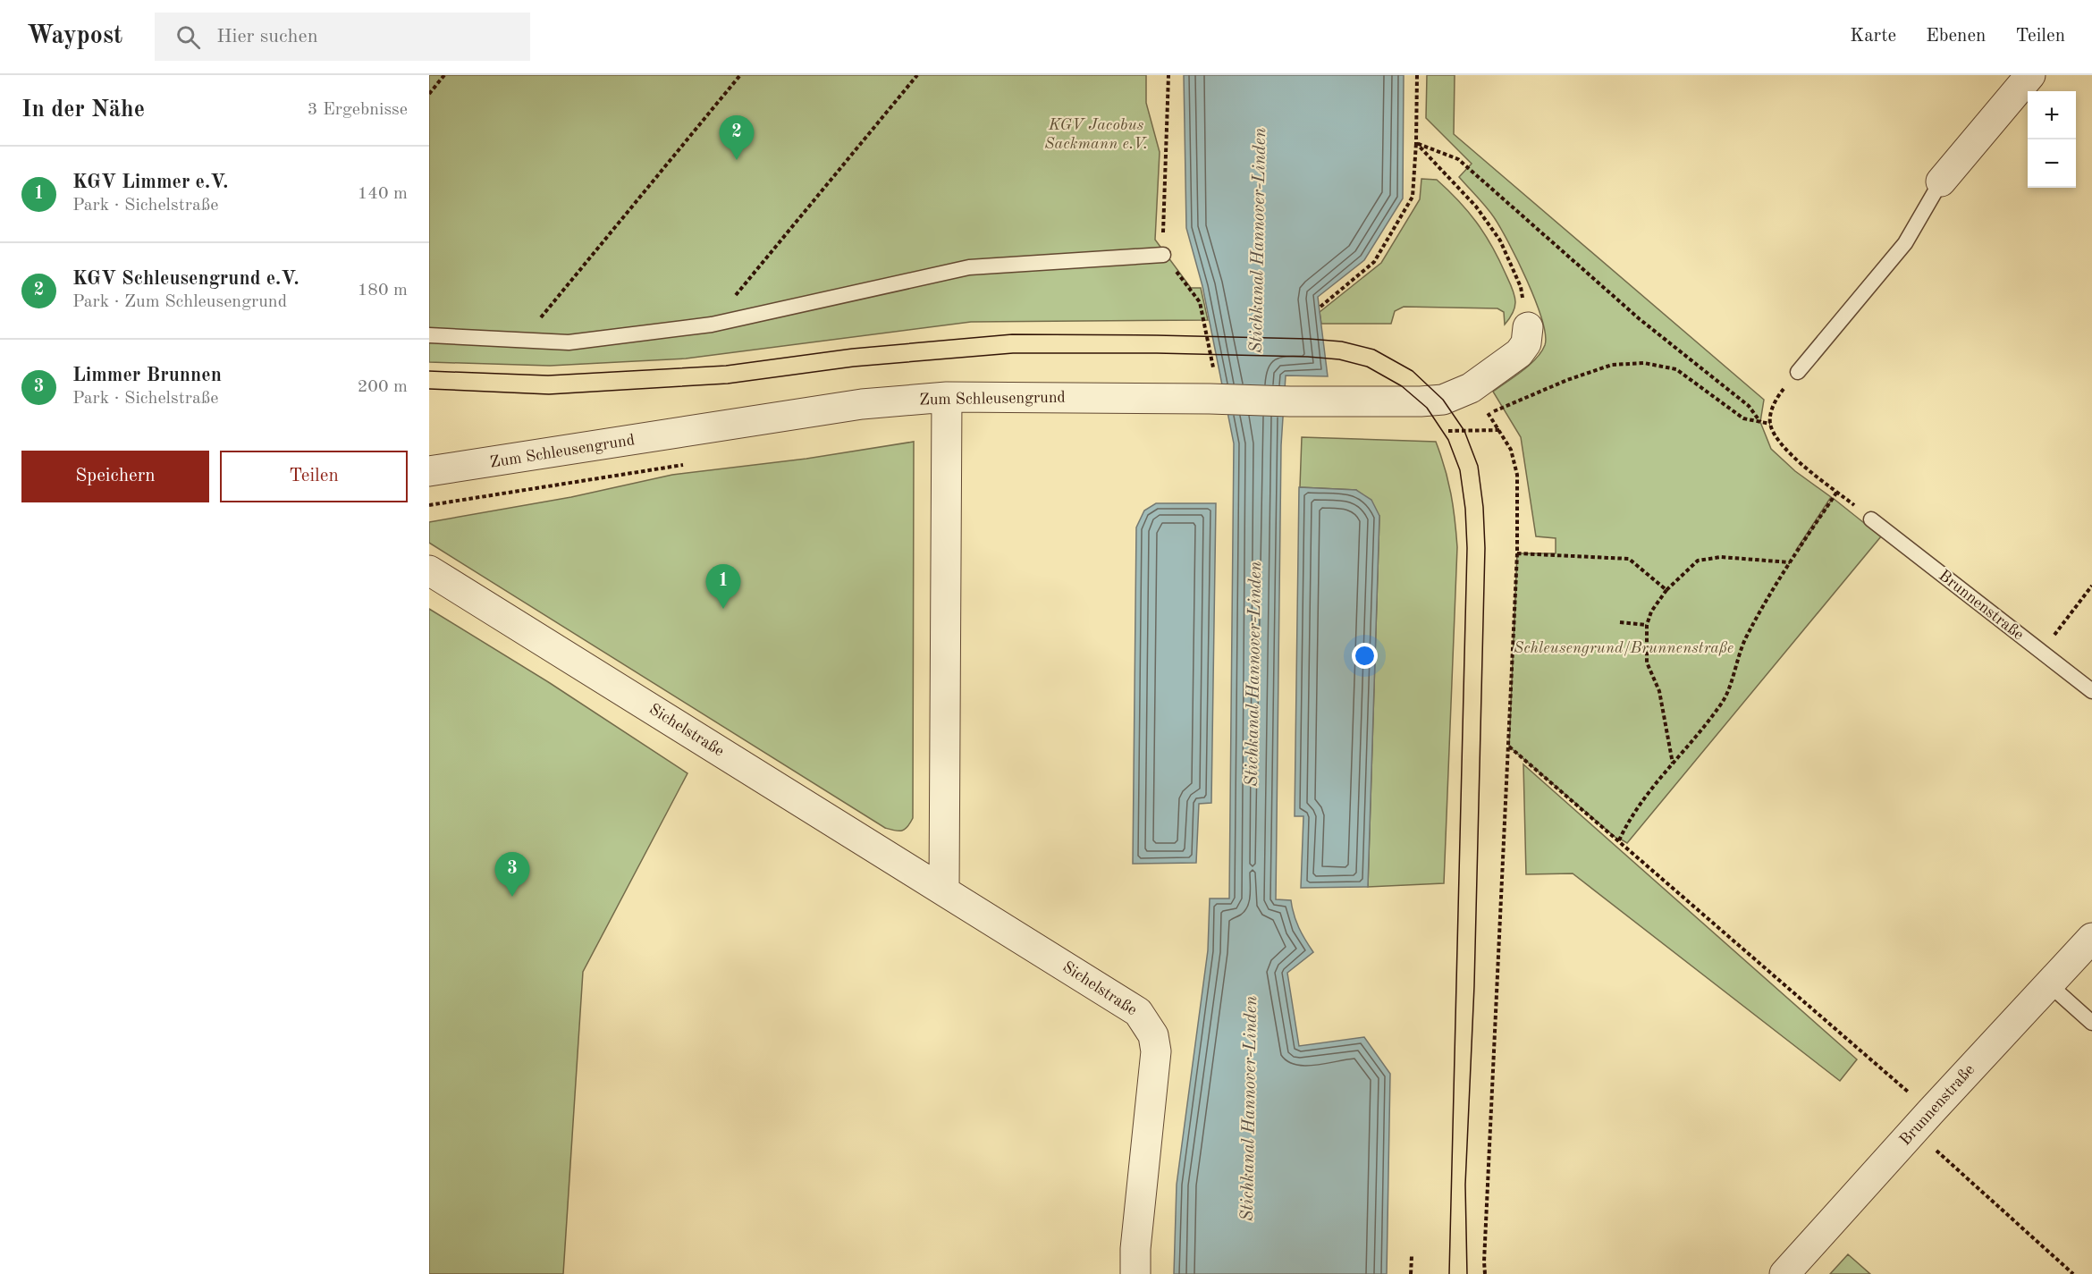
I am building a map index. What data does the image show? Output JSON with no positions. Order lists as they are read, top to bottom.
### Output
{
  "streets": {
    "street": ["Zum Schleusengrund", "Brunnenstraße", "Sichelstraße"]
  },
  "water": ["Stichkanal Hannover-Linden"],
  "parks": ["KGV Jacobus Sackmann e.V.", "Schleusengrund/Brunnenstraße"],
  "page": {
    "header": "Waypost",
    "search": "Hier suchen",
    "nav": ["Karte", "Ebenen", "Teilen"],
    "heading": ["In der Nähe", "3 Ergebnisse"],
    "map_buttons": ["+", "−"],
    "pins": ["2", "1", "3"],
    "list": [
      {
        "mark": "1",
        "name": "KGV Limmer e.V.",
        "note": "Park · Sichelstraße",
        "value": "140 m"
      },
      {
        "mark": "2",
        "name": "KGV Schleusengrund e.V.",
        "note": "Park · Zum Schleusengrund",
        "value": "180 m"
      },
      {
        "mark": "3",
        "name": "Limmer Brunnen",
        "note": "Park · Sichelstraße",
        "value": "200 m"
      }
    ],
    "buttons": ["Speichern", "Teilen"]
  }
}
